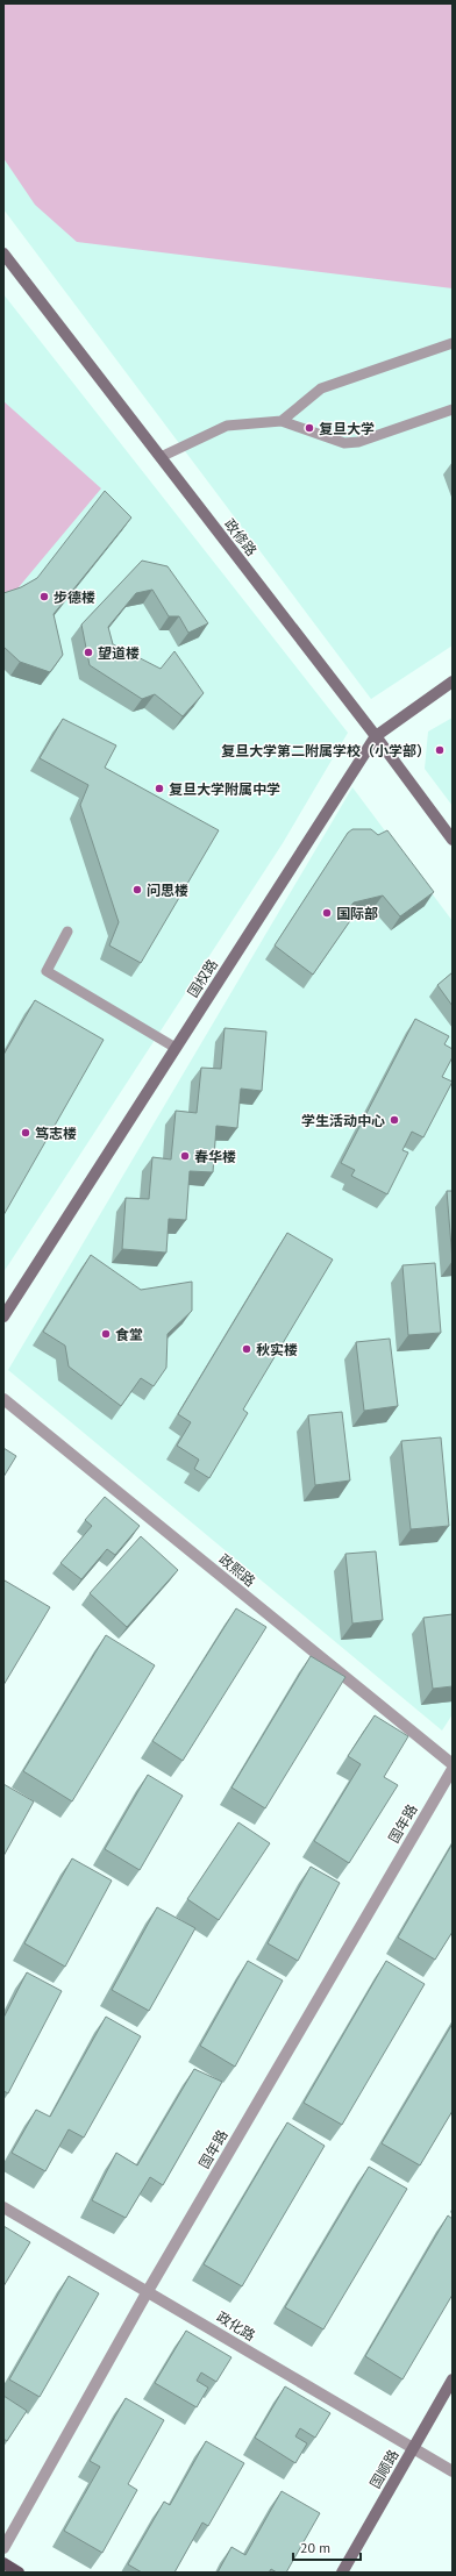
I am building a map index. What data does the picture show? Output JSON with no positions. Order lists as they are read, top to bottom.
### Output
{
  "streets": {
    "street": [
      "政修路",
      "国权路",
      "政熙路",
      "国年路",
      "政化路",
      "国顺路"
    ]
  },
  "crossings": [
    ["政修路", "国权路"],
    ["国年路", "政化路"],
    ["政化路", "国顺路"]
  ],
  "places": [
    "复旦大学",
    "步德楼",
    "望道楼",
    "复旦大学第二附属学校（小学部）",
    "复旦大学附属中学",
    "问思楼",
    "国际部",
    "学生活动中心",
    "笃志楼",
    "春华楼",
    "食堂",
    "秋实楼"
  ],
  "scale_bar": "20 m"
}
